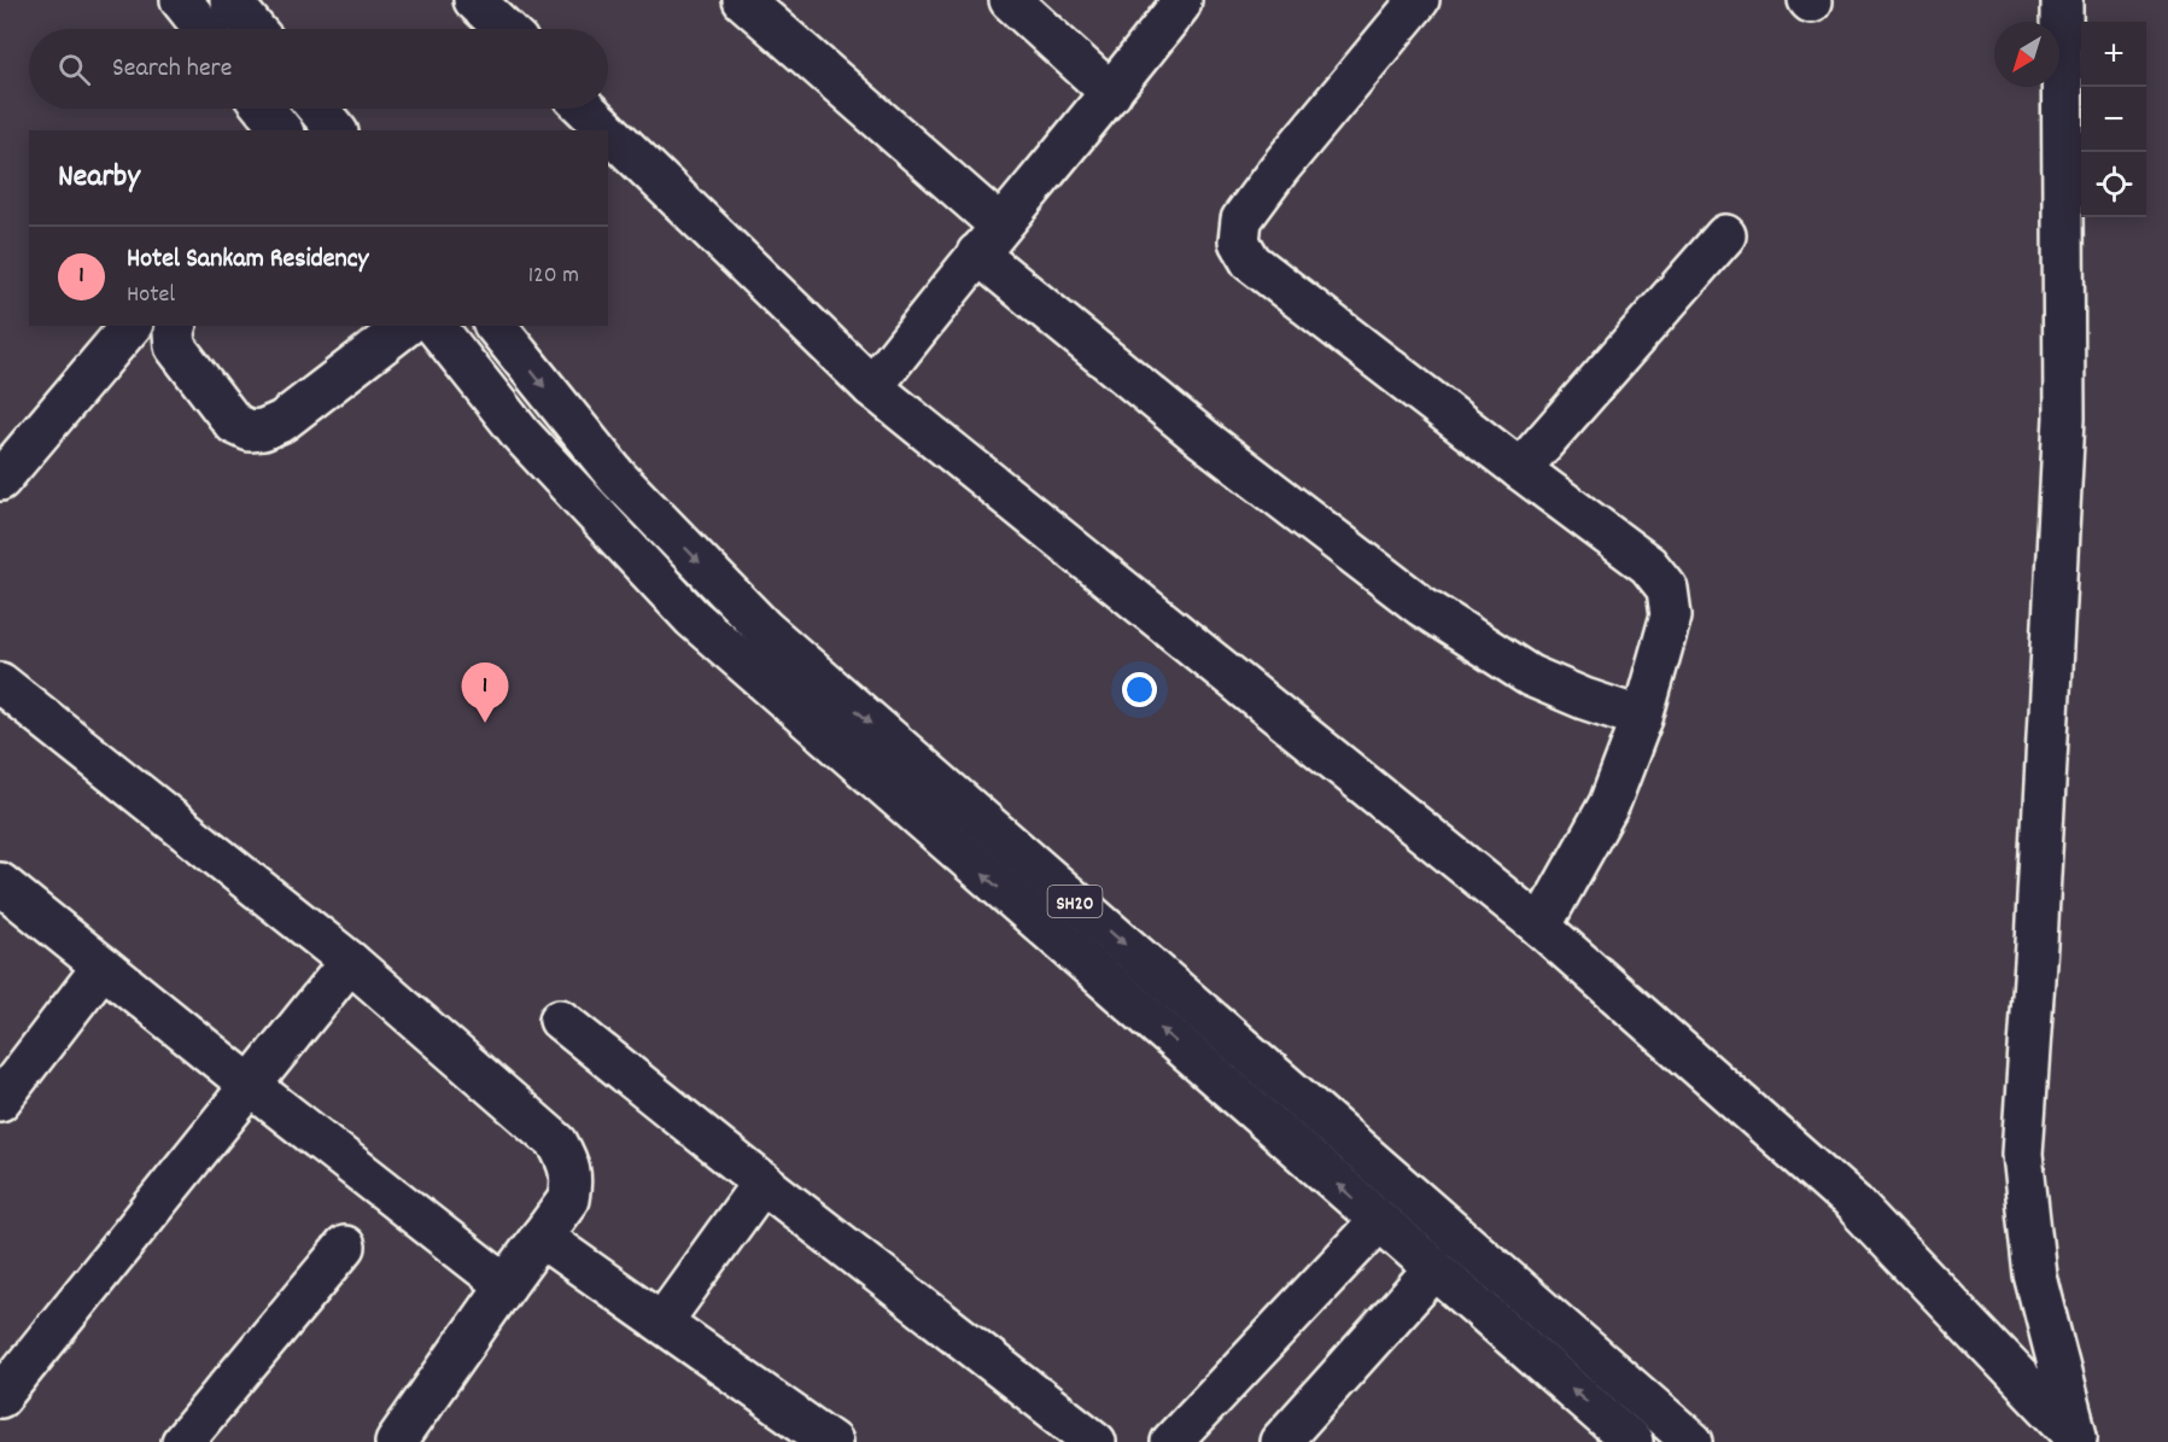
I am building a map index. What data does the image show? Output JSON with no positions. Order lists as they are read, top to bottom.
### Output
{
  "streets": {
    "street": ["SH20"]
  },
  "north": "bottom left",
  "page": {
    "map_buttons": ["+", "−"],
    "search": "Search here",
    "heading": "Nearby",
    "list": [
      {
        "mark": "1",
        "name": "Hotel Sankam Residency",
        "note": "Hotel",
        "value": "120 m"
      }
    ],
    "pins": "1"
  }
}
